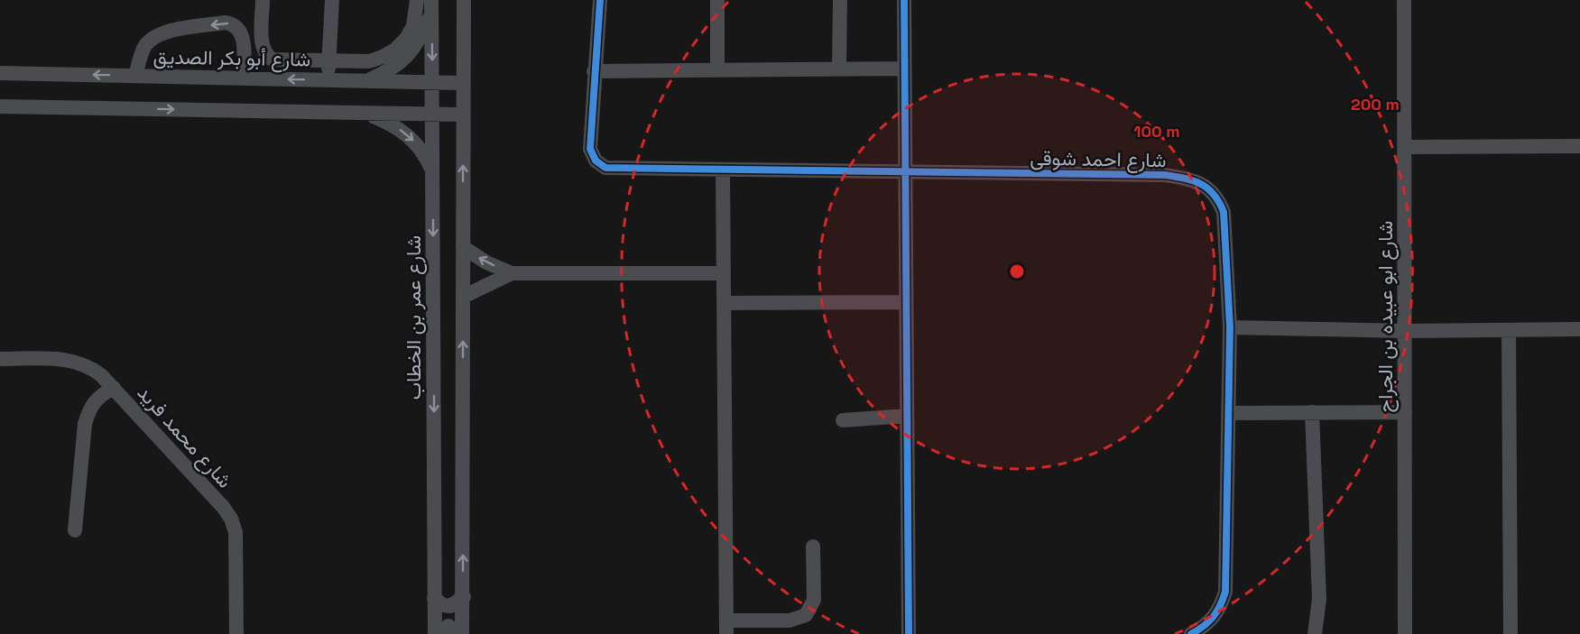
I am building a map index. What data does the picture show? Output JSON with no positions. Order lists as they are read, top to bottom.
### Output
{
  "streets": {
    "street": [
      "شارع أبو بكر الصديق",
      "شارع احمد شوقى",
      "شارع ابو عبيده بن الجراح",
      "شارع عمر بن الخطاب",
      "شارع محمد فريد"
    ]
  },
  "crossings": [
    ["شارع أبو بكر الصديق", "شارع عمر بن الخطاب"]
  ],
  "rings": ["200 m", "100 m"]
}
